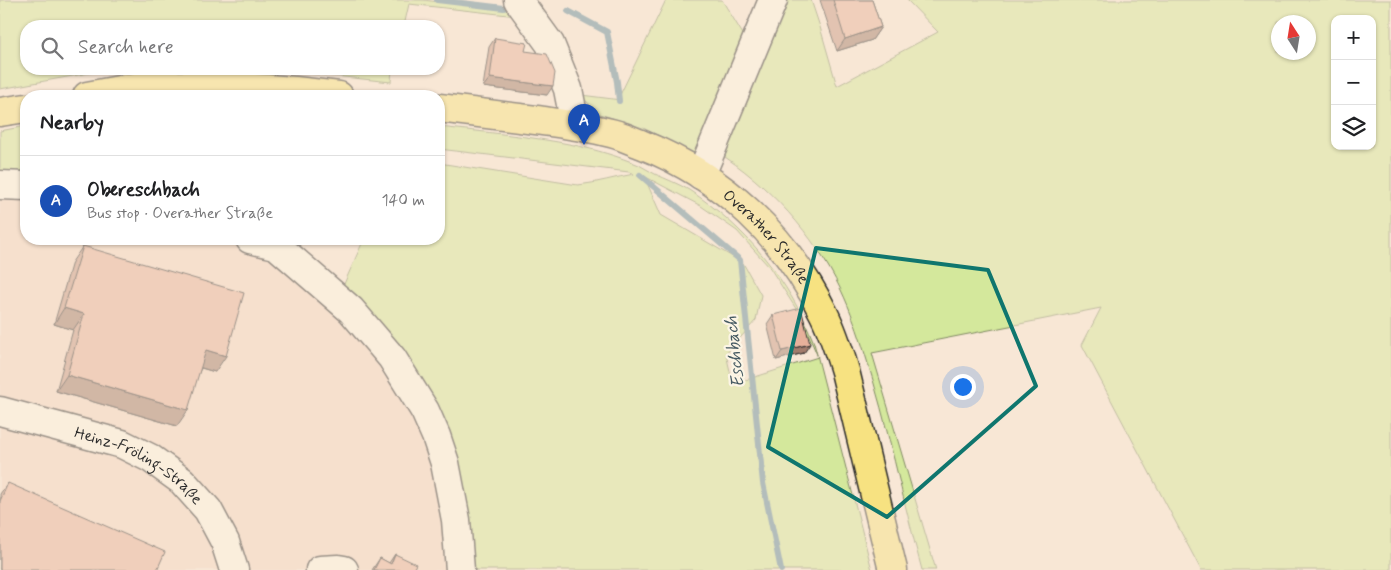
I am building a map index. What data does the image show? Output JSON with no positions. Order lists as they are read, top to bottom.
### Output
{
  "streets": {
    "main road": ["Overather Straße"],
    "street": ["Heinz-Fröling-Straße"]
  },
  "water": ["Eschbach"],
  "north": "top",
  "page": {
    "map_buttons": ["+", "−"],
    "search": "Search here",
    "heading": "Nearby",
    "pins": "A",
    "list": [
      {
        "mark": "A",
        "name": "Obereschbach",
        "note": "Bus stop · Overather Straße",
        "value": "140 m"
      }
    ]
  }
}
